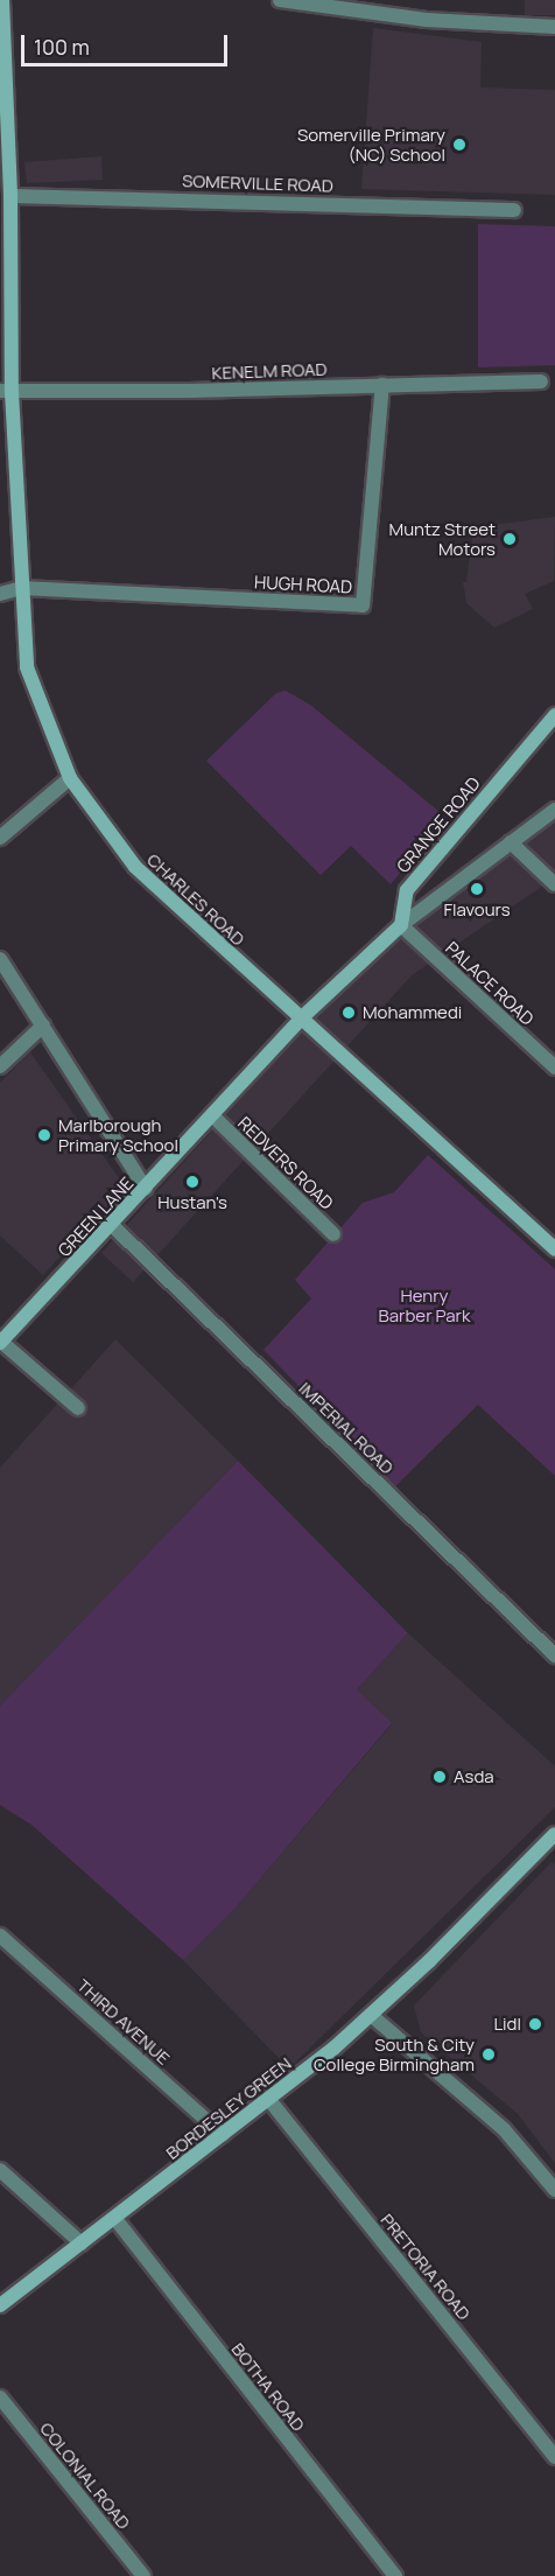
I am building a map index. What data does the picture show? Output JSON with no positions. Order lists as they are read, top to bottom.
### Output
{
  "streets": {
    "street": [
      "SOMERVILLE ROAD",
      "KENELM ROAD",
      "HUGH ROAD",
      "GRANGE ROAD",
      "CHARLES ROAD",
      "PALACE ROAD",
      "REDVERS ROAD",
      "GREEN LANE",
      "IMPERIAL ROAD",
      "THIRD AVENUE",
      "BORDESLEY GREEN",
      "PRETORIA ROAD",
      "BOTHA ROAD",
      "COLONIAL ROAD"
    ]
  },
  "crossings": [
    ["SOMERVILLE ROAD", "CHARLES ROAD"],
    ["KENELM ROAD", "HUGH ROAD"],
    ["KENELM ROAD", "CHARLES ROAD"],
    ["HUGH ROAD", "CHARLES ROAD"],
    ["GRANGE ROAD", "PALACE ROAD"],
    ["CHARLES ROAD", "GREEN LANE"],
    ["REDVERS ROAD", "GREEN LANE"],
    ["GREEN LANE", "IMPERIAL ROAD"],
    ["THIRD AVENUE", "BORDESLEY GREEN"],
    ["BORDESLEY GREEN", "PRETORIA ROAD"],
    ["BORDESLEY GREEN", "BOTHA ROAD"]
  ],
  "parks": ["Henry Barber Park"],
  "places": [
    "Somerville Primary (NC) School",
    "Muntz Street Motors",
    "Flavours",
    "Mohammedi",
    "Marlborough Primary School",
    "Hustan's",
    "Asda",
    "Lidl",
    "South & City College Birmingham"
  ],
  "scale_bar": "100 m"
}
